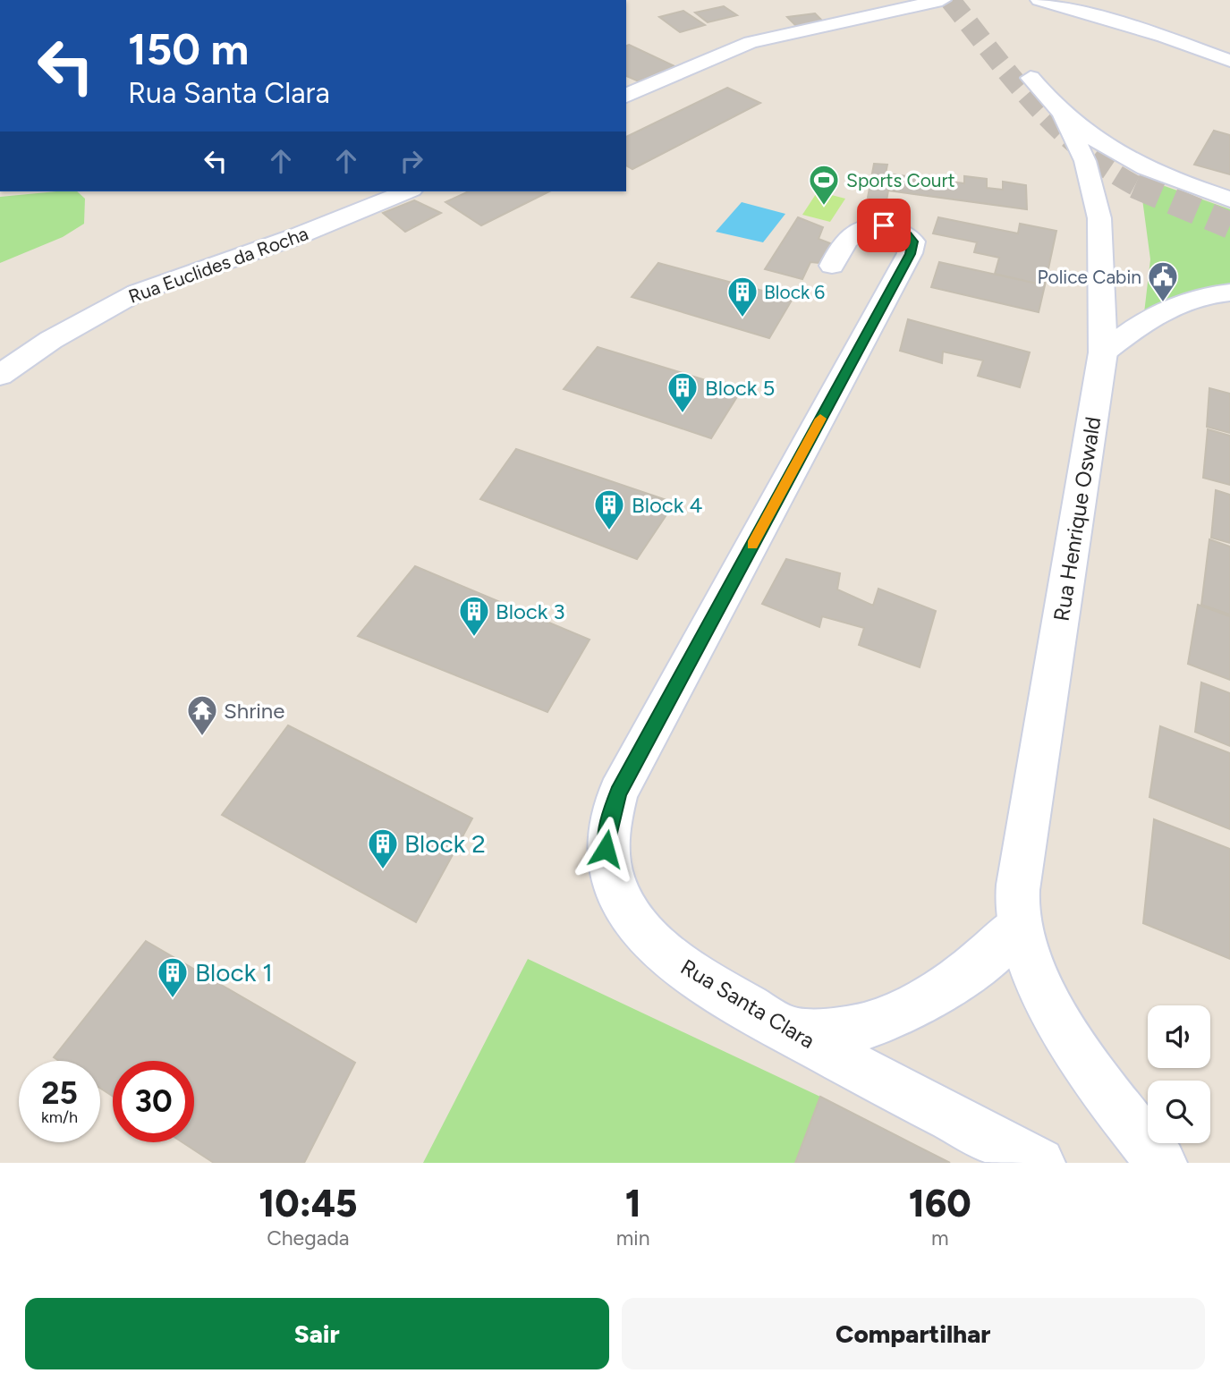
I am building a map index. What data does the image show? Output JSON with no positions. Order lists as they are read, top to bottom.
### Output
{
  "streets": {
    "street": ["Rua Euclides da Rocha", "Rua Henrique Oswald", "Rua Santa Clara"]
  },
  "places": {
    "sports": ["Sports Court"],
    "public building": ["Police Cabin"],
    "building": [
      "Block 6",
      "Block 5",
      "Block 4",
      "Block 3",
      "Block 2",
      "Block 1"
    ],
    "temple": ["Shrine"]
  },
  "page": {
    "turn": ["150 m", "Rua Santa Clara"],
    "speed": "25 km/h",
    "limit": "30",
    "eta": [
      "10:45",
      "Chegada",
      "1",
      "min",
      "160",
      "m"
    ],
    "buttons": ["Sair", "Compartilhar"]
  }
}
